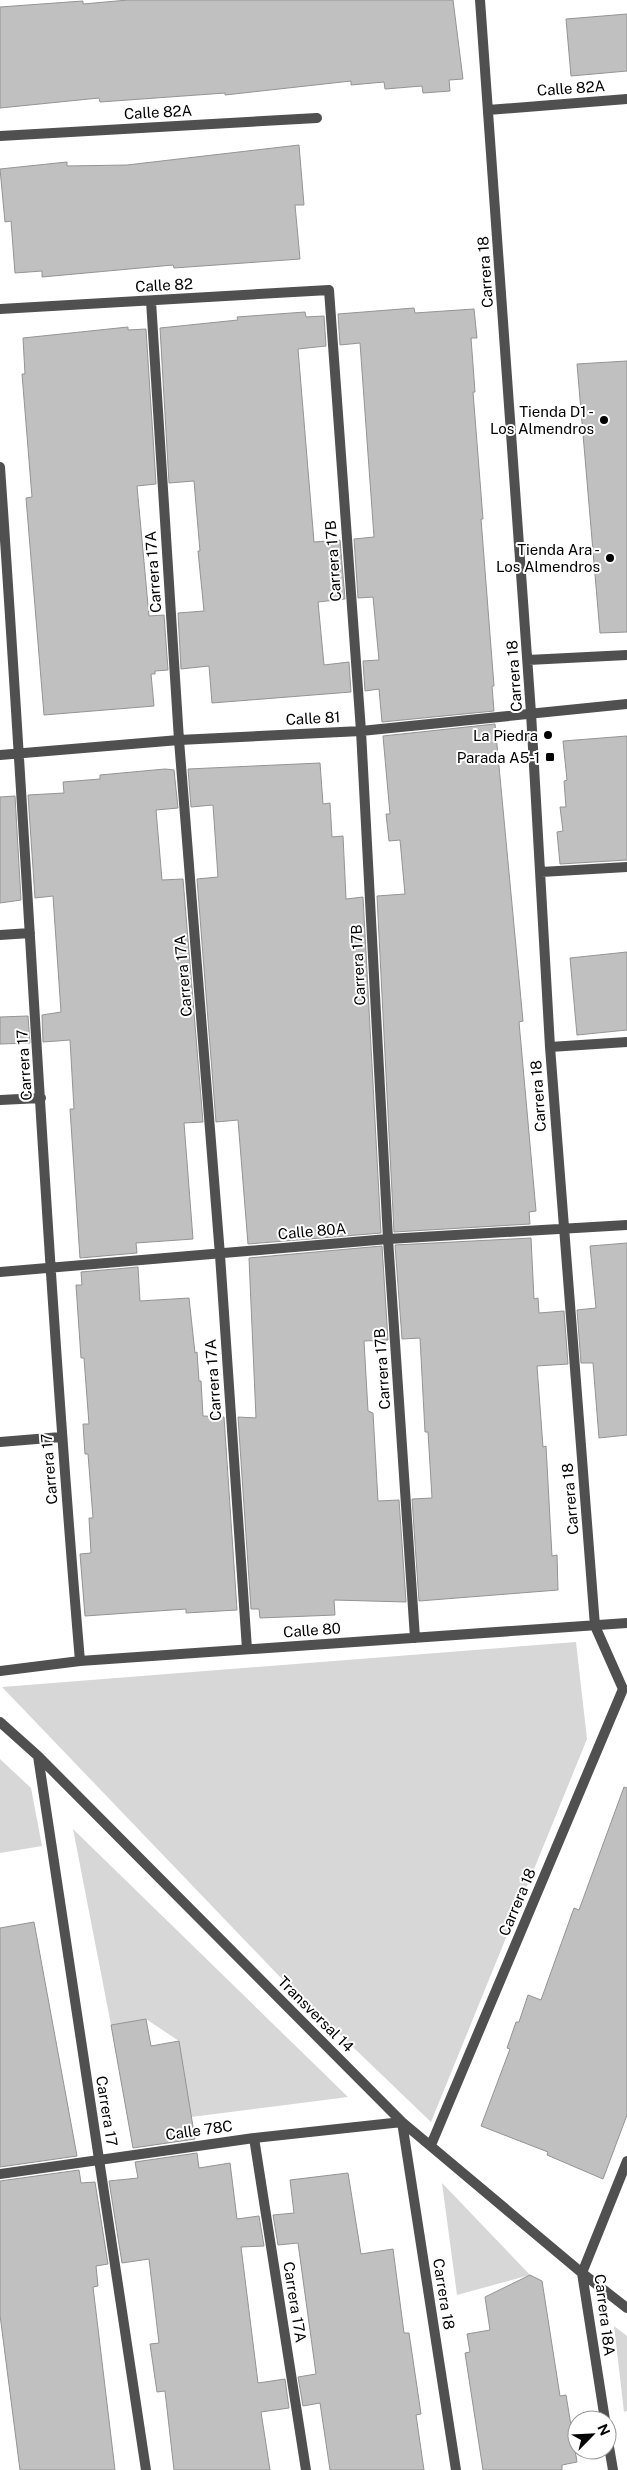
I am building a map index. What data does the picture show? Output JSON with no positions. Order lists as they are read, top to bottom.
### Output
{
  "streets": {
    "street": [
      "Calle 82A",
      "Carrera 18",
      "Calle 82",
      "Carrera 17B",
      "Carrera 17A",
      "Calle 81",
      "Carrera 17",
      "Calle 80A",
      "Calle 80",
      "Transversal 14",
      "Calle 78C",
      "Carrera 18A"
    ]
  },
  "crossings": [
    ["Calle 82A", "Carrera 18"],
    ["Carrera 18", "Calle 81"],
    ["Carrera 18", "Calle 80A"],
    ["Carrera 18", "Calle 80"],
    ["Carrera 18", "Transversal 14"],
    ["Carrera 18", "Calle 78C"],
    ["Calle 82", "Carrera 17B"],
    ["Calle 82", "Carrera 17A"],
    ["Carrera 17B", "Calle 81"],
    ["Carrera 17B", "Calle 80A"],
    ["Carrera 17B", "Calle 80"],
    ["Carrera 17A", "Calle 81"],
    ["Carrera 17A", "Calle 80A"],
    ["Carrera 17A", "Calle 80"],
    ["Carrera 17A", "Calle 78C"],
    ["Calle 81", "Carrera 17"],
    ["Carrera 17", "Calle 80A"],
    ["Carrera 17", "Calle 80"],
    ["Carrera 17", "Transversal 14"],
    ["Carrera 17", "Calle 78C"],
    ["Transversal 14", "Calle 78C"],
    ["Transversal 14", "Carrera 18A"]
  ],
  "places": {
    "other": ["Tienda D1 - Los Almendros", "Tienda Ara - Los Almendros", "La Piedra"],
    "transit": ["Parada A5-1"]
  },
  "north": "top right"
}
